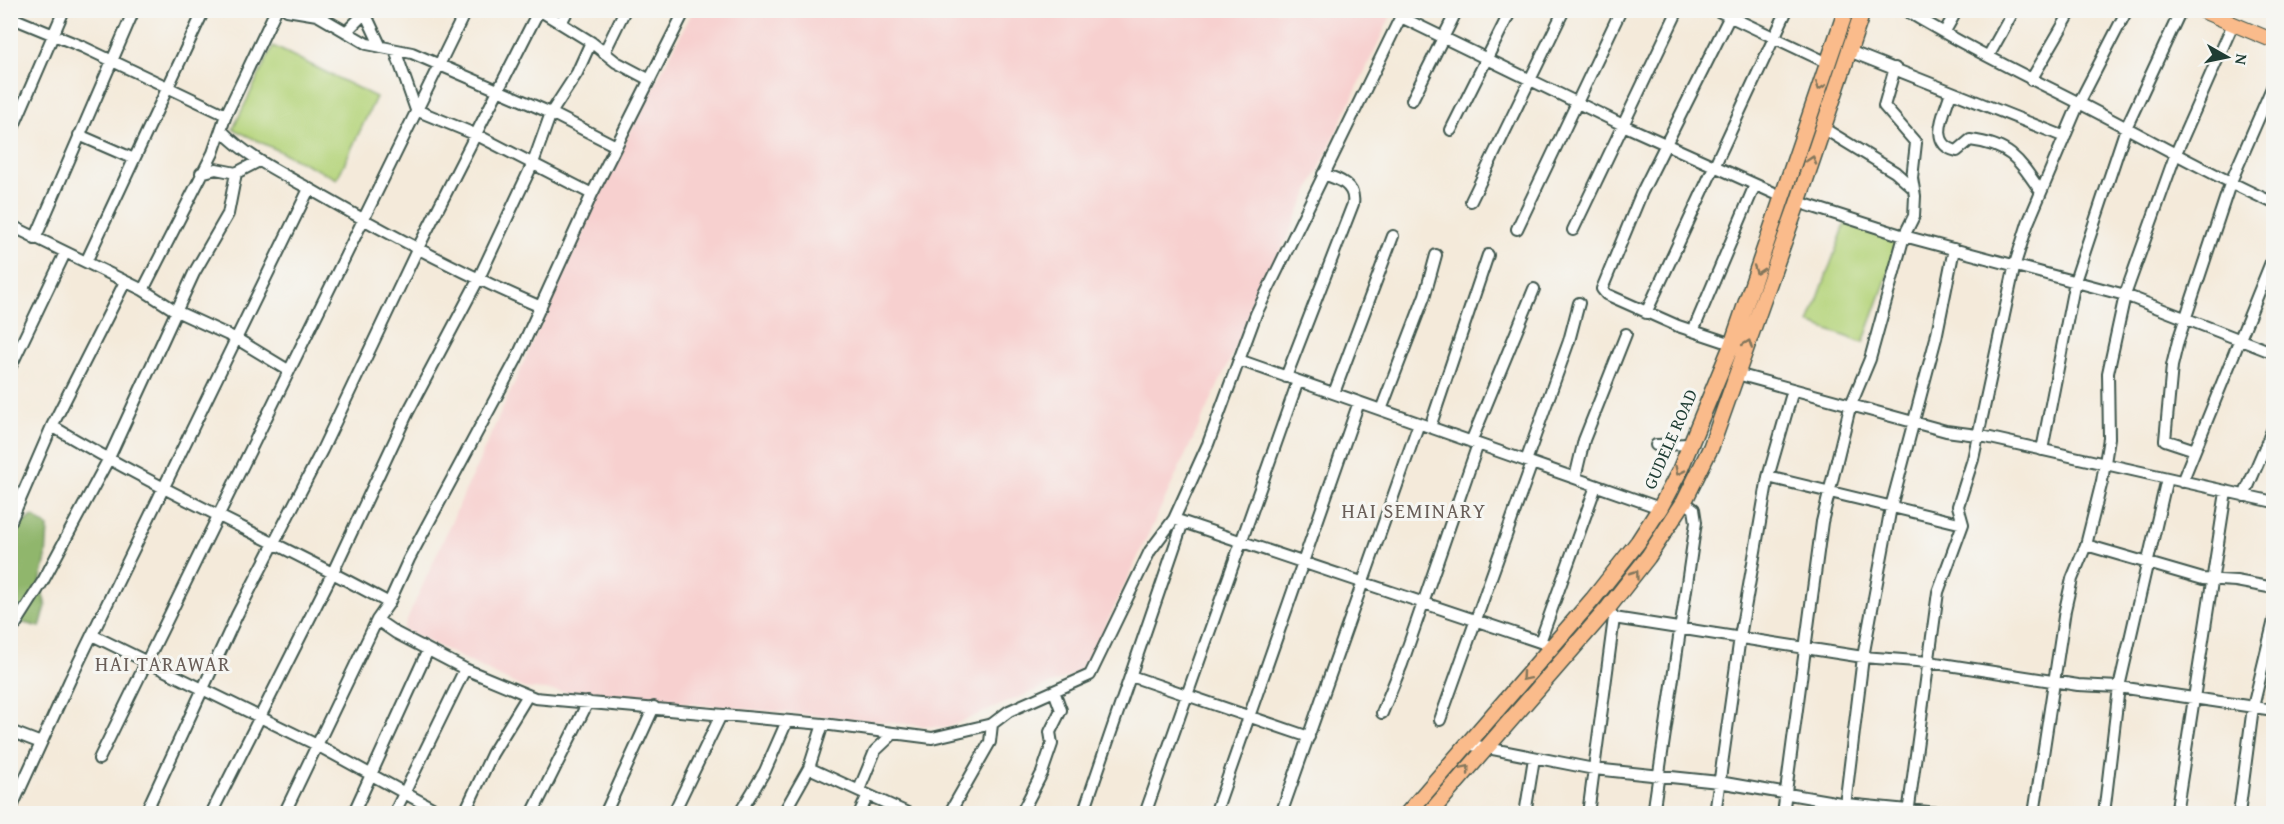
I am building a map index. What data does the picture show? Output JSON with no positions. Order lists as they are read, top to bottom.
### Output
{
  "streets": {
    "highway": ["GUDELE ROAD"]
  },
  "districts": ["HAI SEMINARY", "HAI TARAWAR"],
  "north": "right"
}
